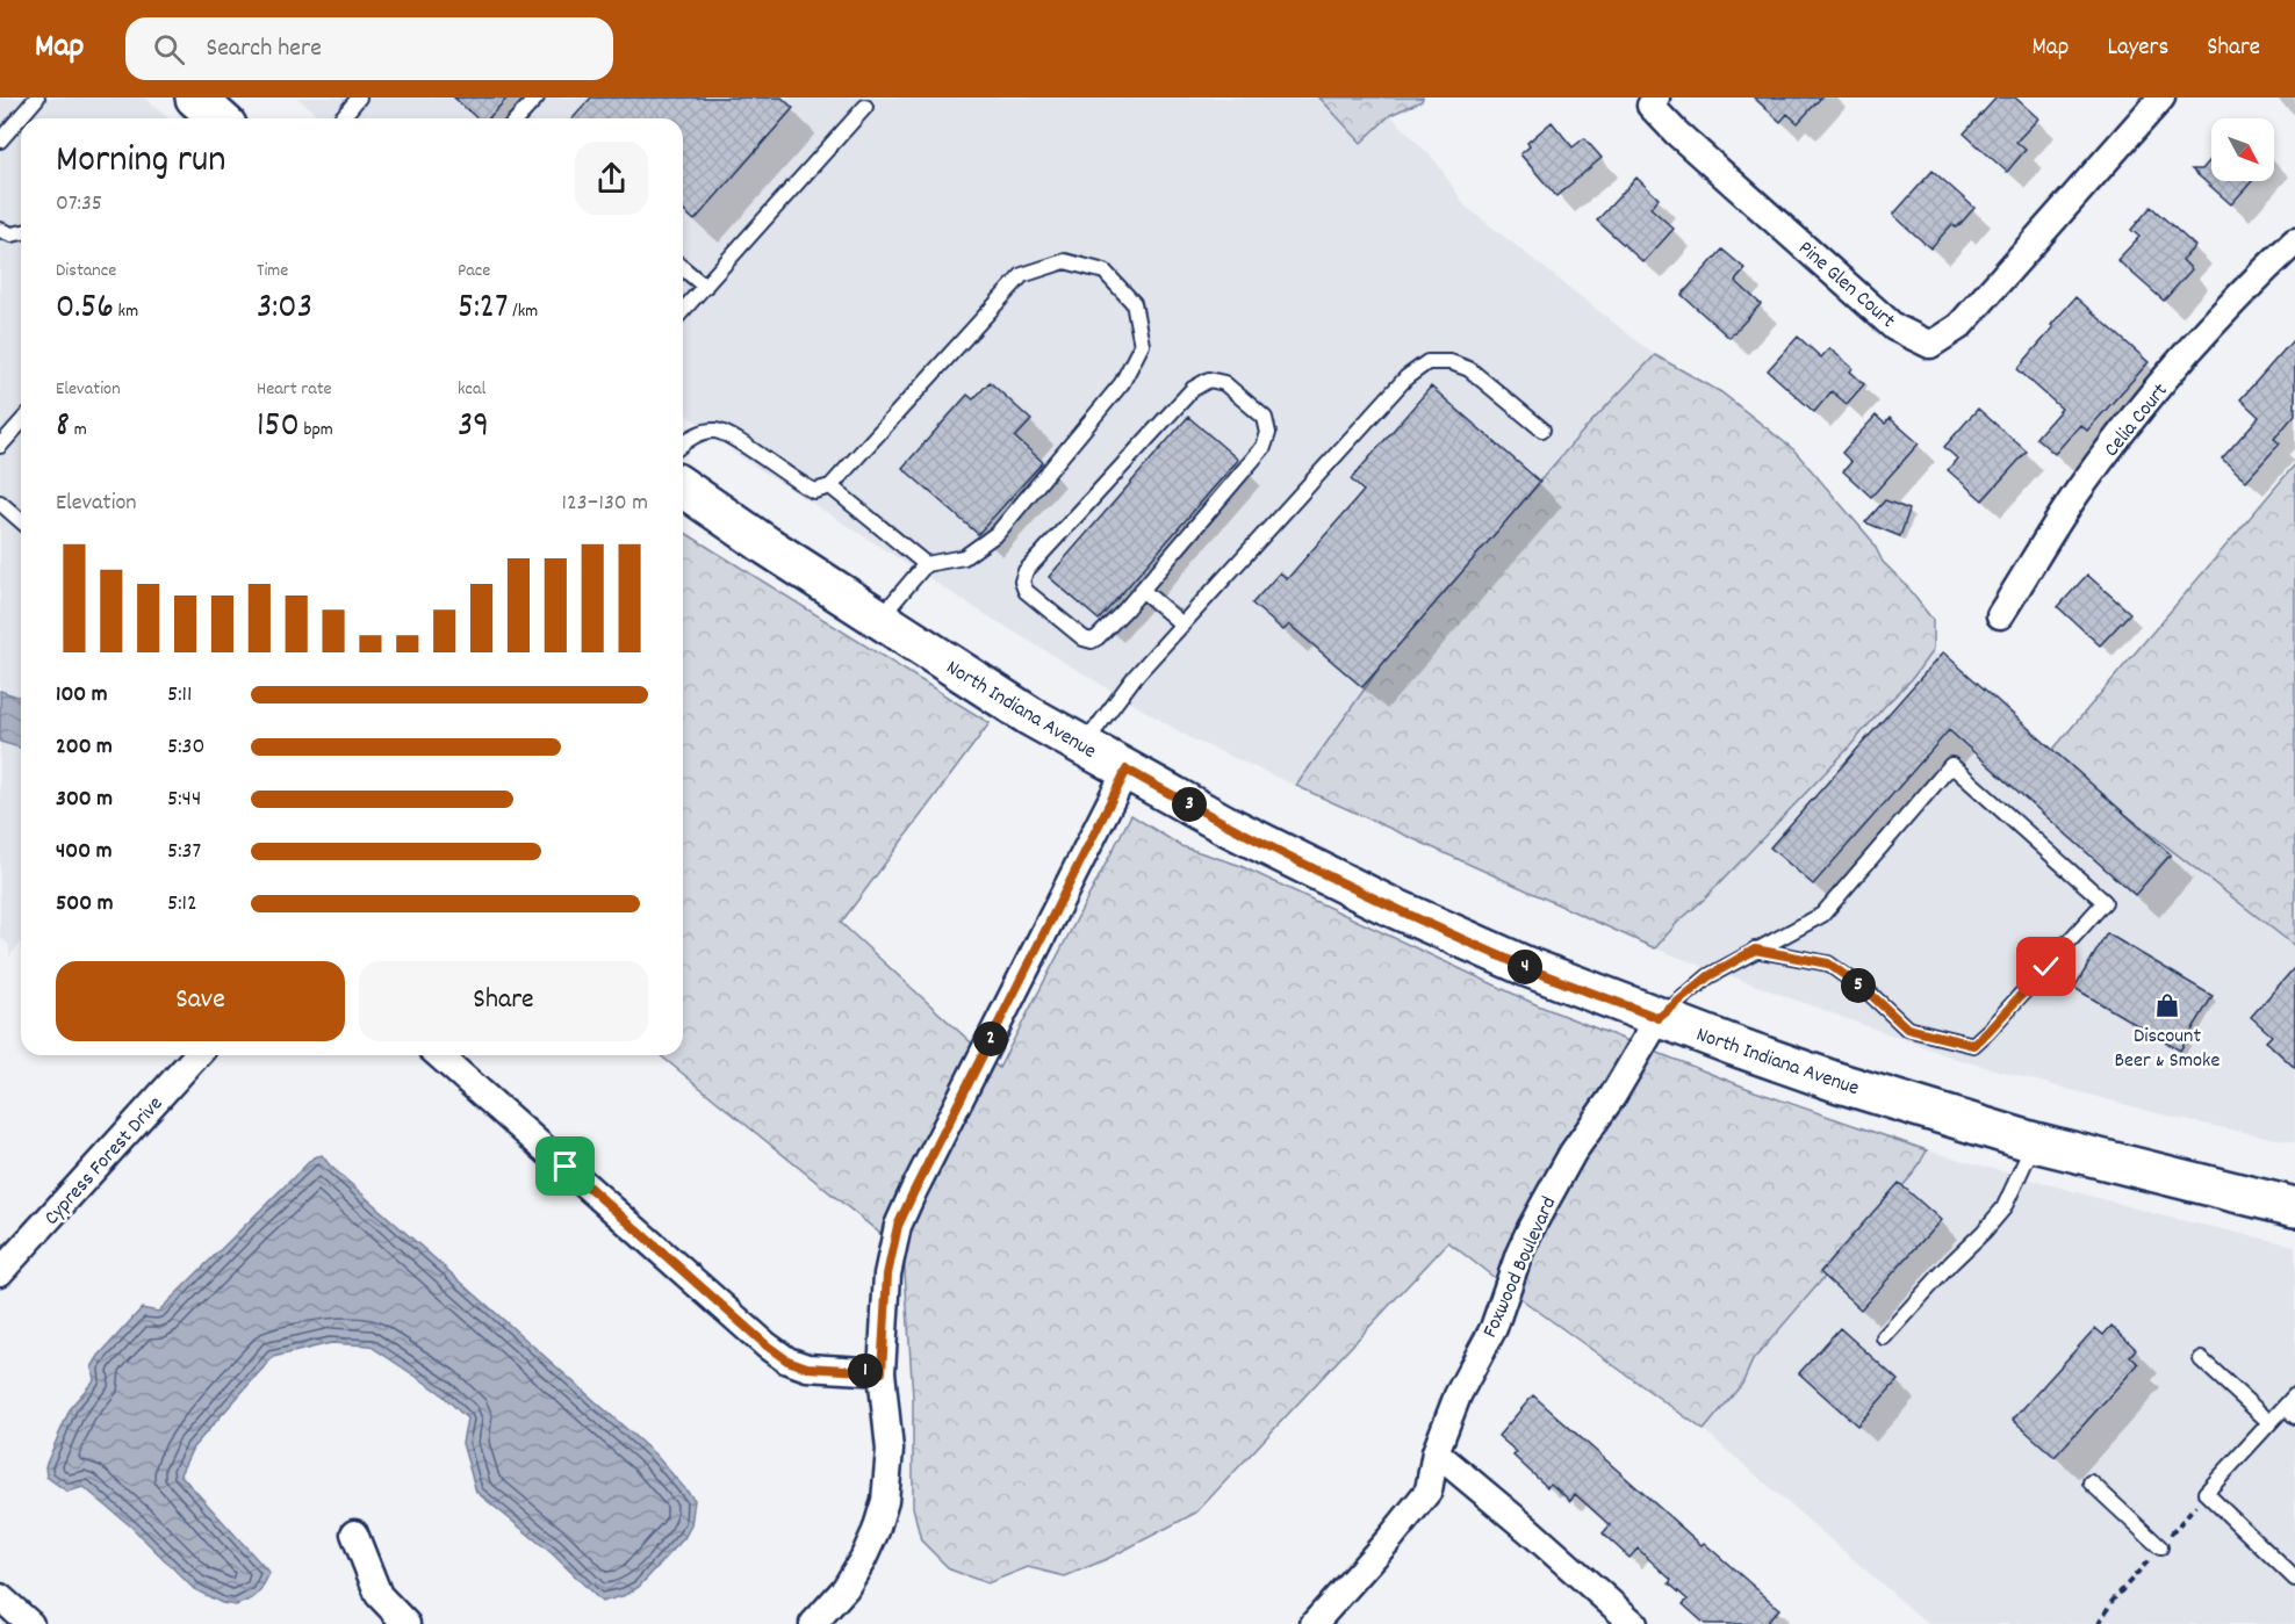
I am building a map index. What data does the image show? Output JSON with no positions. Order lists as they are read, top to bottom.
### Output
{
  "streets": {
    "main road": ["North Indiana Avenue"],
    "street": [
      "Pine Glen Court",
      "Celia Court",
      "Cypress Forest Drive",
      "Foxwood Boulevard"
    ]
  },
  "crossings": [
    ["North Indiana Avenue", "Foxwood Boulevard"]
  ],
  "places": {
    "shop": ["Discount Beer & Smoke"]
  },
  "north": "bottom right",
  "page": {
    "header": "Map",
    "search": "Search here",
    "nav": ["Map", "Layers", "Share"],
    "heading": ["Morning run", "07:35"],
    "stats": [
      ["Distance", "0.56 km"],
      ["Time", "3:03"],
      ["Pace", "5:27 /km"],
      ["Elevation", "8 m"],
      ["Heart rate", "150 bpm"],
      ["kcal", "39"]
    ],
    "chart": ["Elevation", "123–130 m"],
    "list": [
      {
        "name": "100 m",
        "note": "5:11"
      },
      {
        "name": "200 m",
        "note": "5:30"
      },
      {
        "name": "300 m",
        "note": "5:44"
      },
      {
        "name": "400 m",
        "note": "5:37"
      },
      {
        "name": "500 m",
        "note": "5:12"
      }
    ],
    "pins": [
      "3",
      "4",
      "5",
      "2",
      "1"
    ],
    "buttons": ["Save", "Share"]
  }
}
